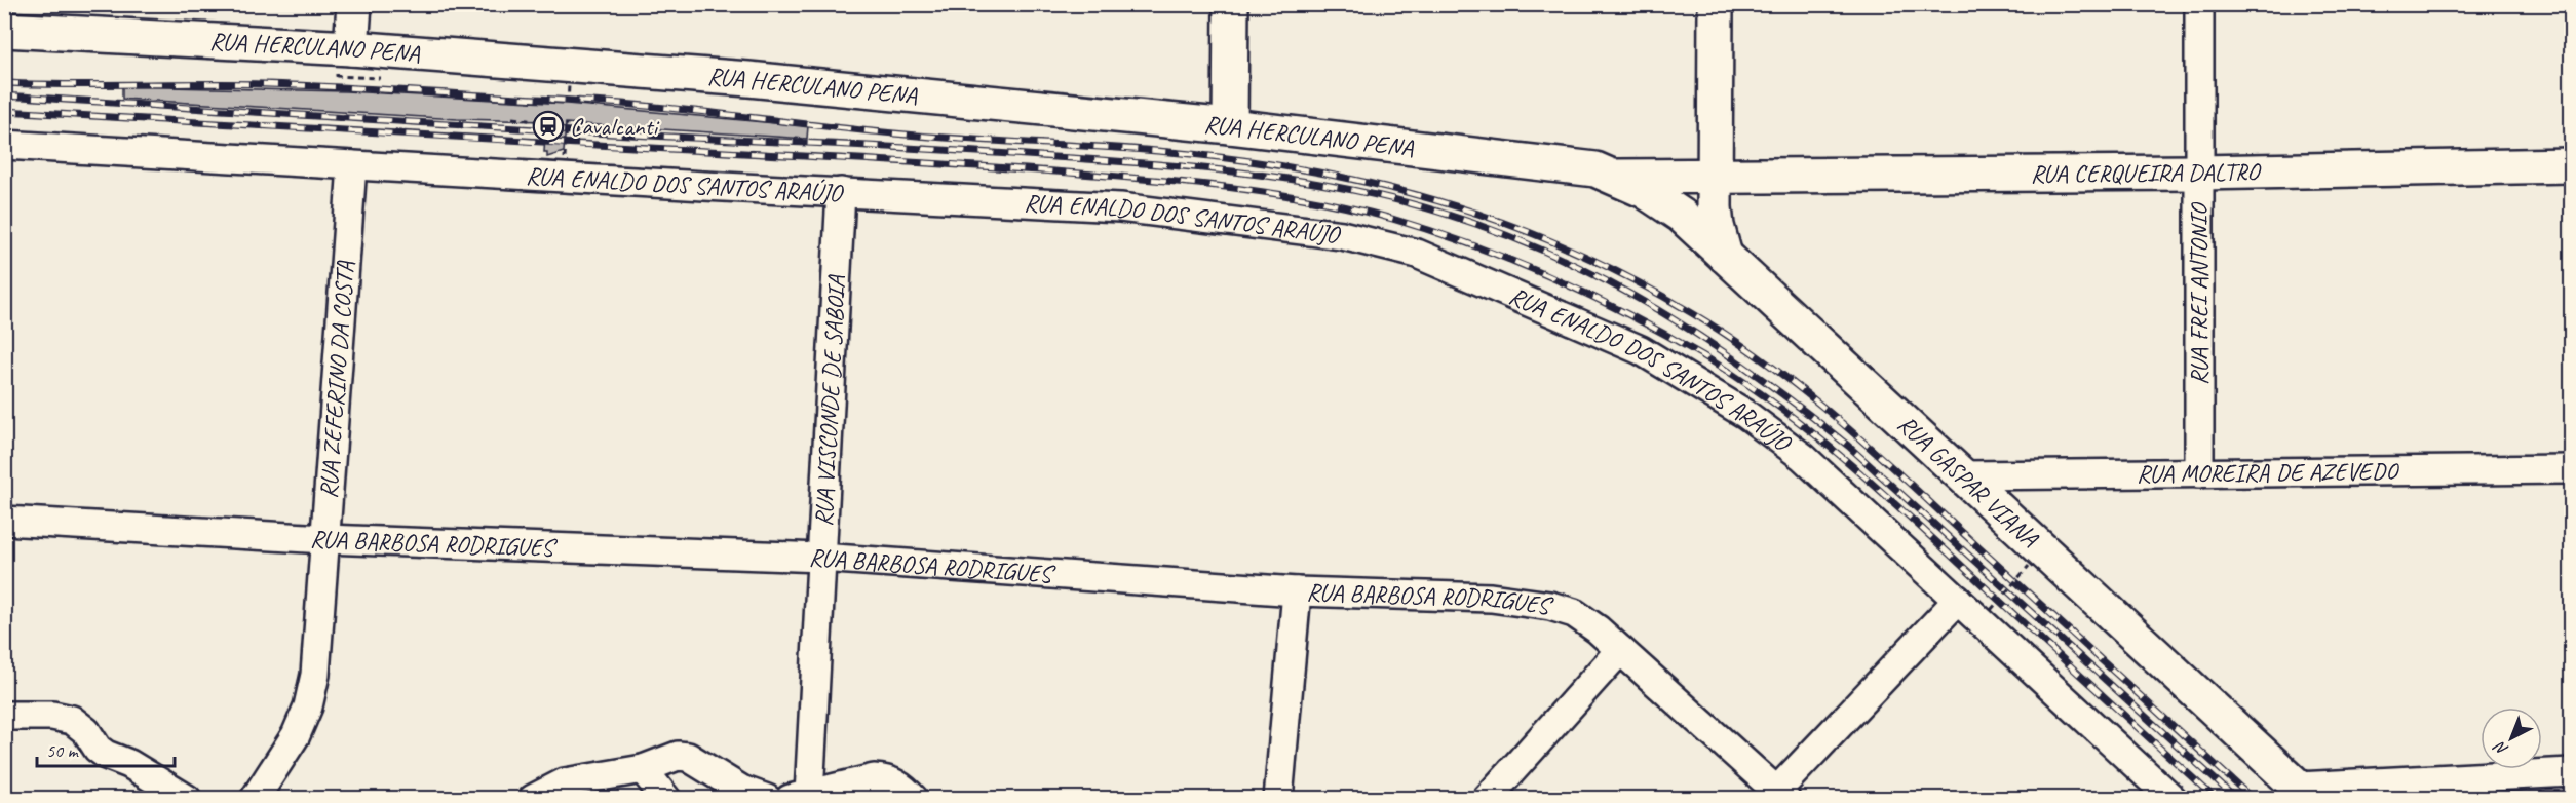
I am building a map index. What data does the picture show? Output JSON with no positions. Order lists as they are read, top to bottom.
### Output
{
  "streets": {
    "main road": ["RUA HERCULANO PENA", "RUA CERQUEIRA DALTRO", "RUA GASPAR VIANA"],
    "street": [
      "RUA ENALDO DOS SANTOS ARAÚJO",
      "RUA FREI ANTONIO",
      "RUA ZEFERINO DA COSTA",
      "RUA VISCONDE DE SABOIA",
      "RUA MOREIRA DE AZEVEDO",
      "RUA BARBOSA RODRIGUES"
    ]
  },
  "crossings": [
    ["RUA HERCULANO PENA", "RUA CERQUEIRA DALTRO"],
    ["RUA HERCULANO PENA", "RUA GASPAR VIANA"],
    ["RUA CERQUEIRA DALTRO", "RUA FREI ANTONIO"],
    ["RUA CERQUEIRA DALTRO", "RUA GASPAR VIANA"],
    ["RUA ENALDO DOS SANTOS ARAÚJO", "RUA ZEFERINO DA COSTA"],
    ["RUA ENALDO DOS SANTOS ARAÚJO", "RUA VISCONDE DE SABOIA"],
    ["RUA FREI ANTONIO", "RUA MOREIRA DE AZEVEDO"],
    ["RUA ZEFERINO DA COSTA", "RUA BARBOSA RODRIGUES"],
    ["RUA VISCONDE DE SABOIA", "RUA BARBOSA RODRIGUES"],
    ["RUA MOREIRA DE AZEVEDO", "RUA GASPAR VIANA"]
  ],
  "places": {
    "station": ["Cavalcanti"]
  },
  "scale_bar": "50 m",
  "north": "bottom left"
}
